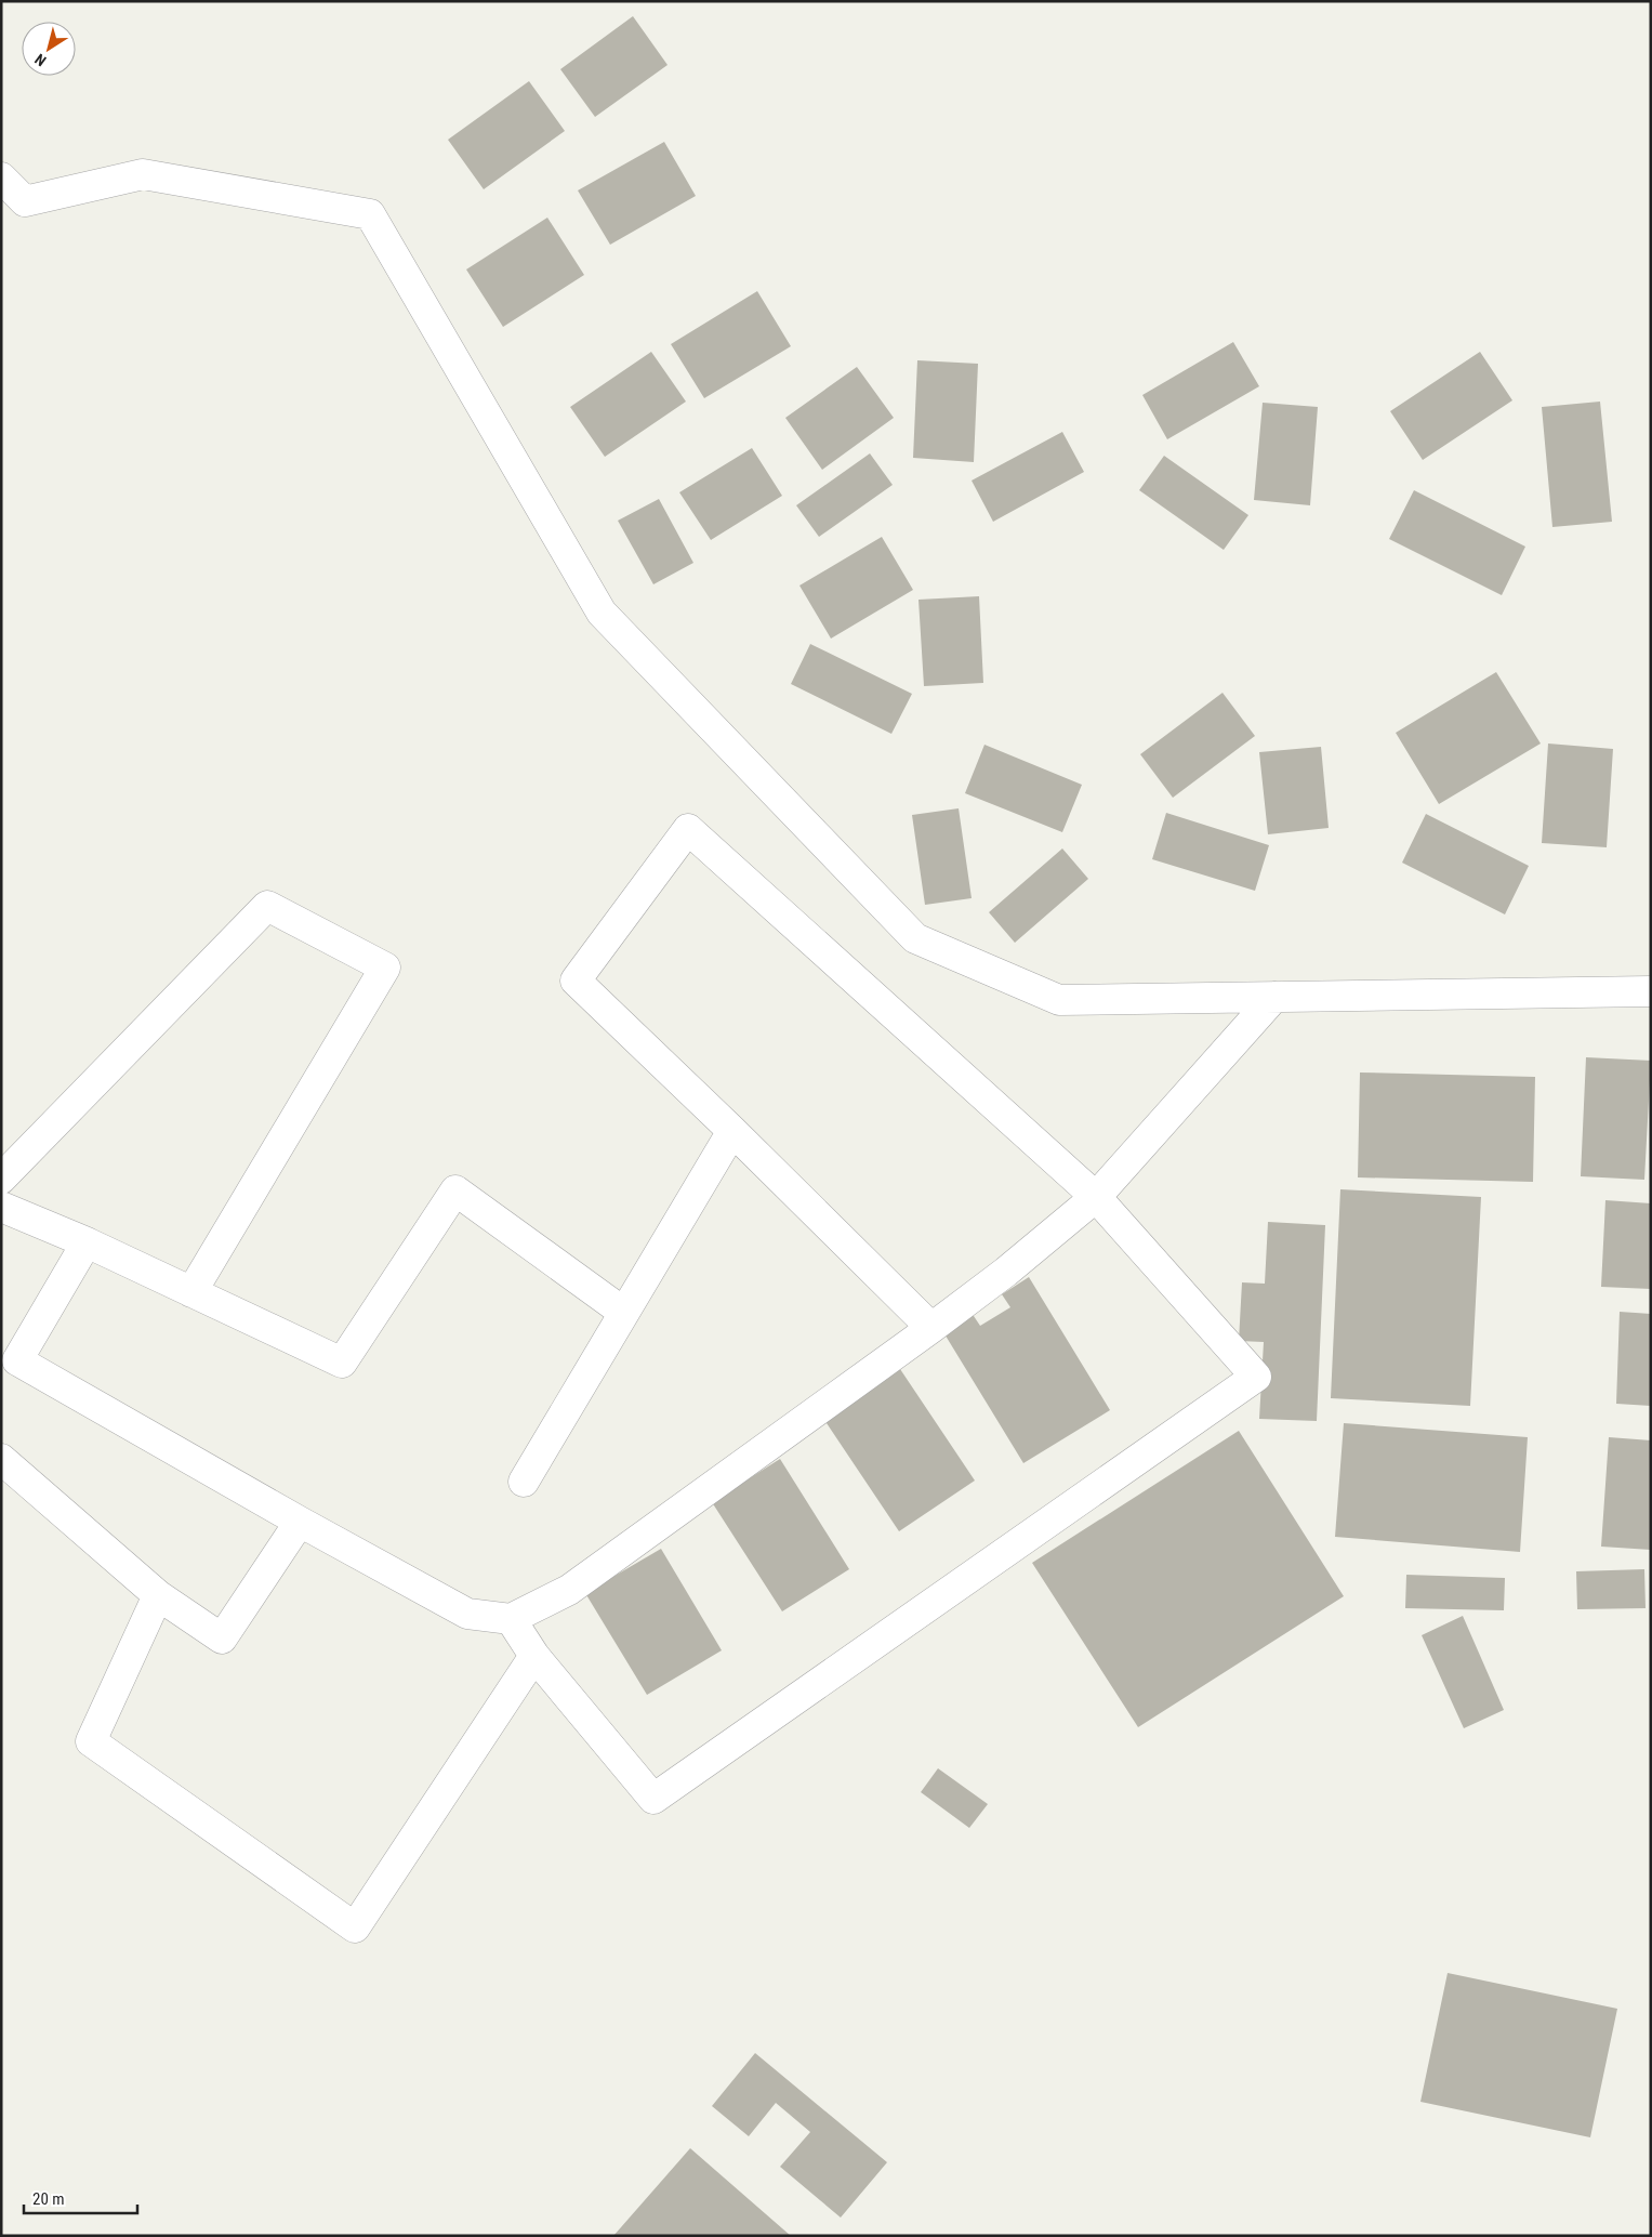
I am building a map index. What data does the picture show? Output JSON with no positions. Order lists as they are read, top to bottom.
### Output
{
  "scale_bar": "20 m",
  "north": "bottom left"
}
